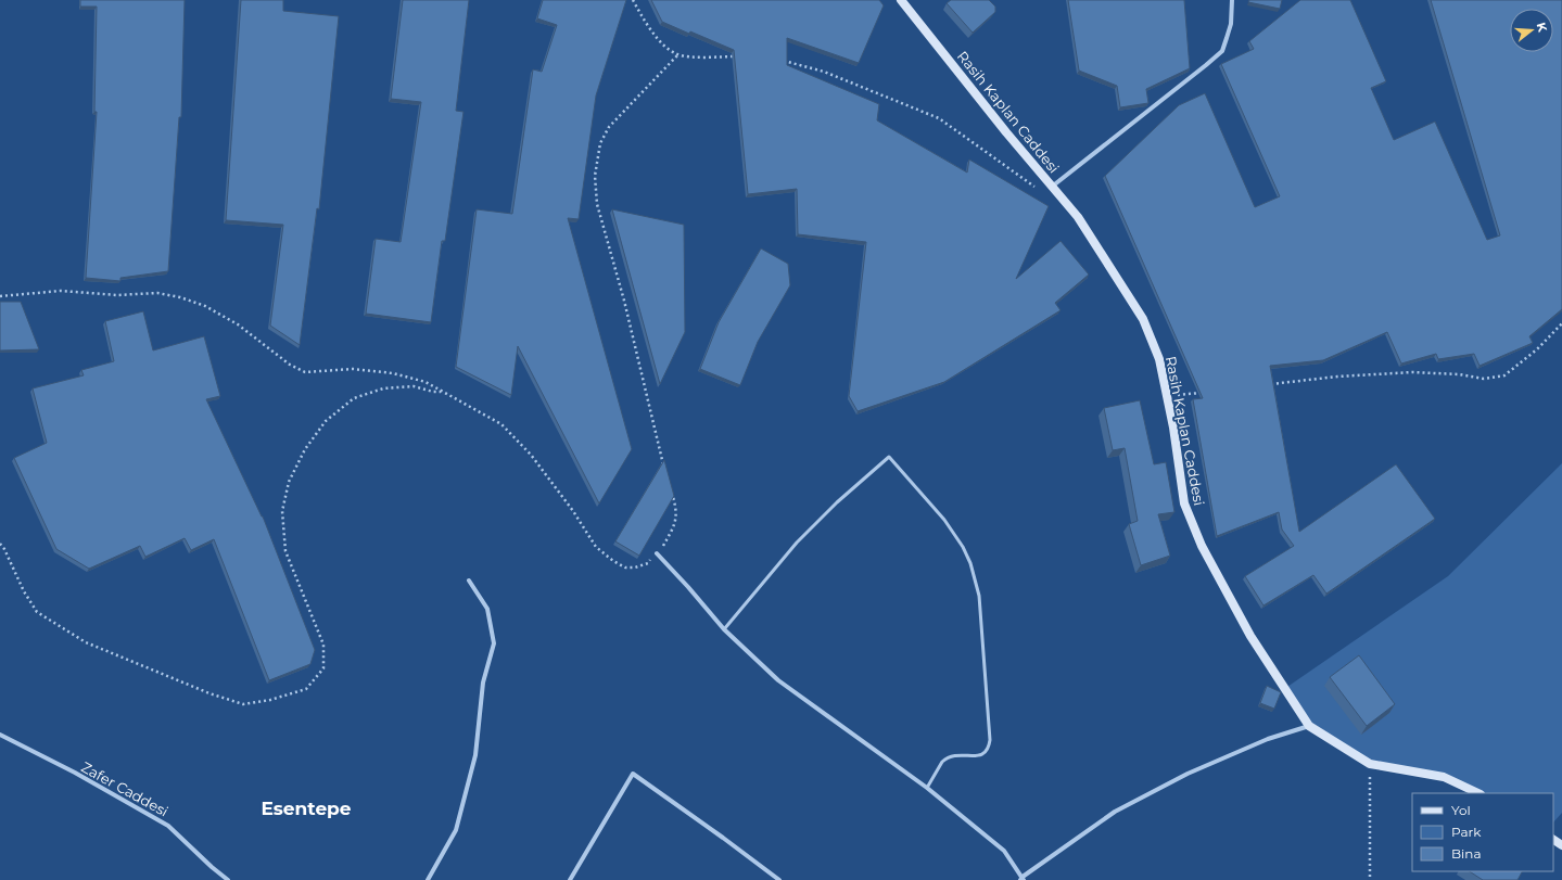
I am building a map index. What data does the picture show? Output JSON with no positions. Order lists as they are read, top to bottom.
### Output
{
  "streets": {
    "street": ["Rasih Kaplan Caddesi", "Zafer Caddesi"]
  },
  "districts": ["Esentepe"],
  "legend": ["Yol", "Park", "Bina"],
  "north": "right"
}
